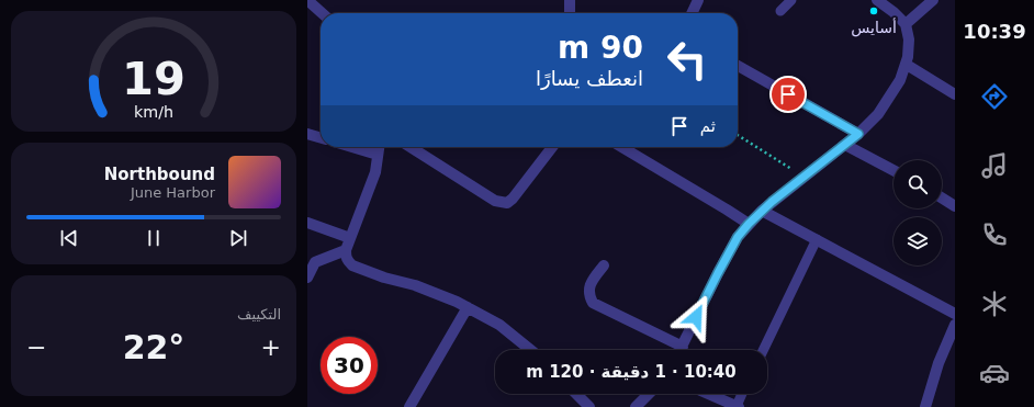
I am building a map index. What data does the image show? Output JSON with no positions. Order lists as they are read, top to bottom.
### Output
{
  "places": ["أسايس"],
  "page": {
    "tabs": "10:39",
    "turn": ["90 m", "انعطف يسارًا"],
    "then": "ثم",
    "song": ["Northbound", "June Harbor"],
    "tile": "التكييف",
    "heat": ["−", "22°", "+"],
    "limit": "30",
    "trip": "10:40 · 1 دقيقة · 120 m",
    "gauge": ["19", "km/h"]
  }
}
